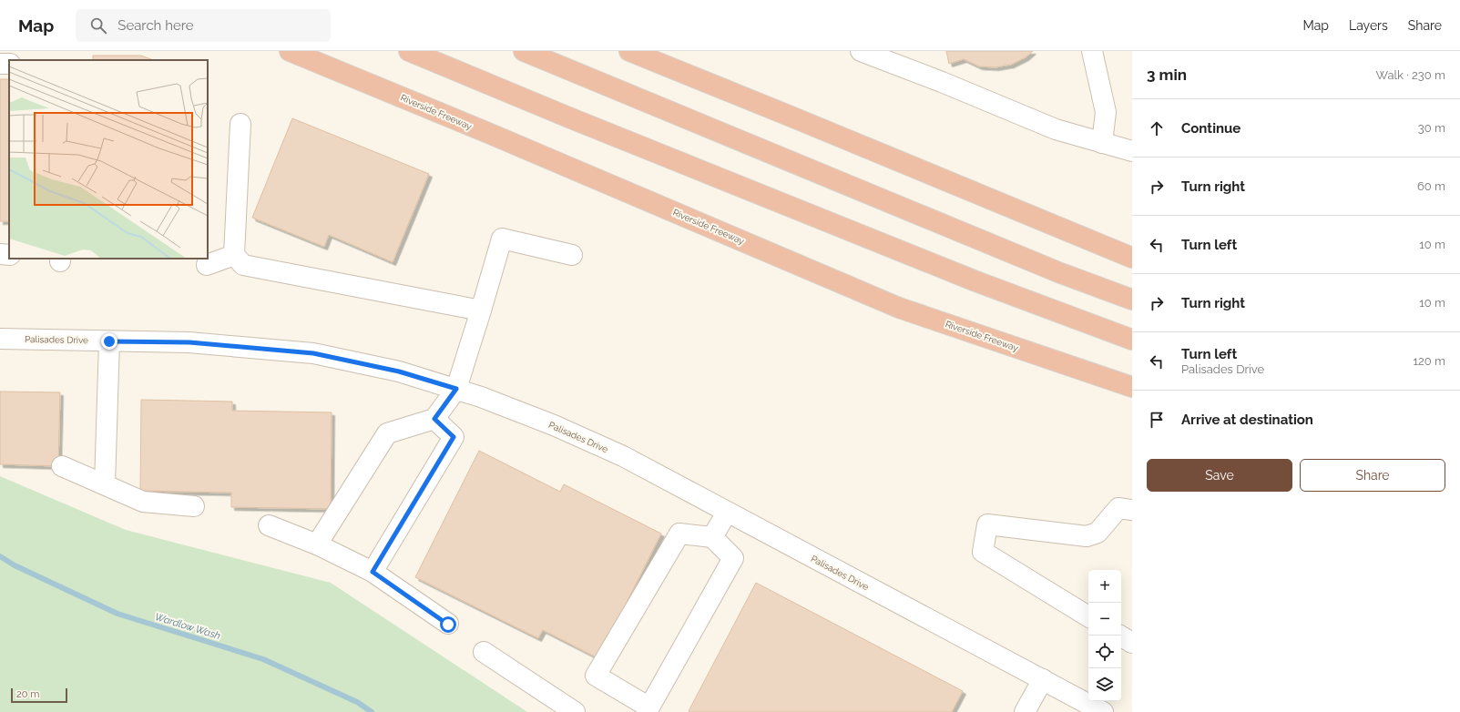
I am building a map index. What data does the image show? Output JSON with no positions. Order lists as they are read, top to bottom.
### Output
{
  "streets": {
    "highway": ["Riverside Freeway"],
    "street": ["Palisades Drive"]
  },
  "water": ["Wardlow Wash"],
  "scale_bar": "20 m",
  "page": {
    "header": "Map",
    "search": "Search here",
    "nav": ["Map", "Layers", "Share"],
    "heading": ["3 min", "Walk · 230 m"],
    "list": [
      ["Continue", "30 m"],
      ["Turn right", "60 m"],
      ["Turn left", "10 m"],
      ["Turn right", "10 m"],
      ["Turn left", "Palisades Drive", "120 m"],
      "Arrive at destination"
    ],
    "buttons": ["Save", "Share"],
    "map_buttons": ["+", "−"],
    "scale": "20 m"
  }
}
